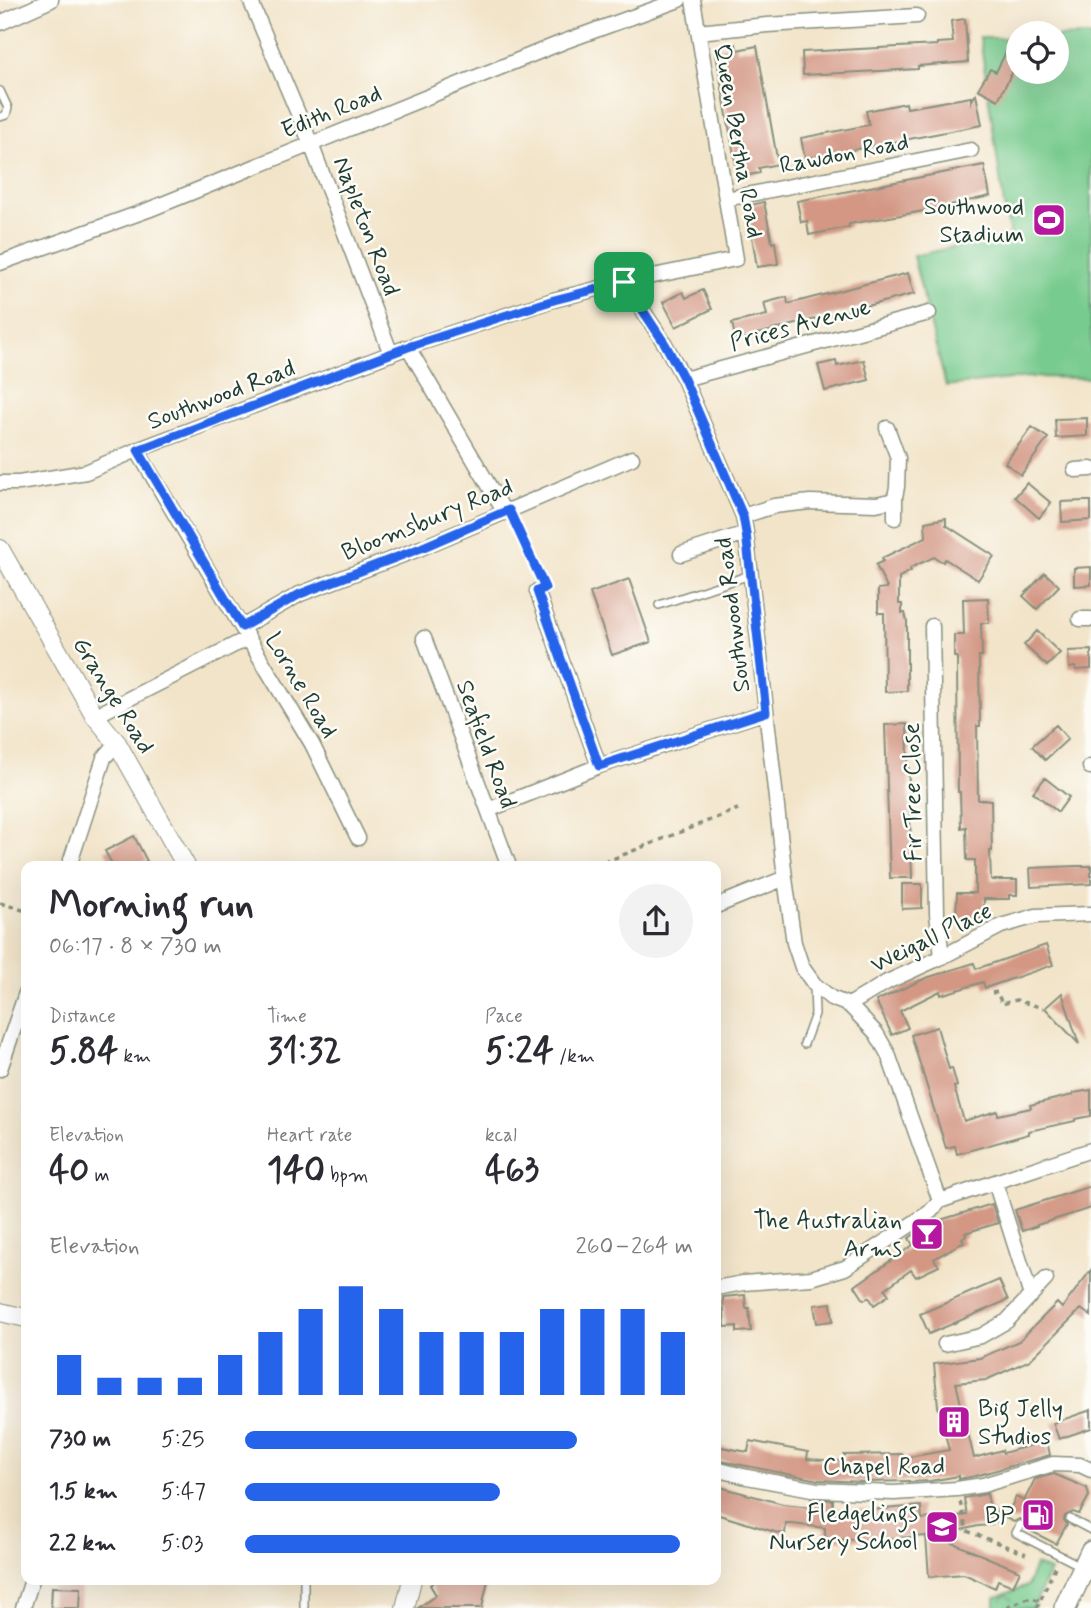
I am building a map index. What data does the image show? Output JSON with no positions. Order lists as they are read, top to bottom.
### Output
{
  "streets": {
    "street": [
      "Edith Road",
      "Queen Bertha Road",
      "Rawdon Road",
      "Napleton Road",
      "Prices Avenue",
      "Southwood Road",
      "Bloomsbury Road",
      "Lorne Road",
      "Grange Road",
      "Seafield Road",
      "Fir Tree Close",
      "Weigall Place",
      "Chapel Road"
    ]
  },
  "crossings": [
    ["Edith Road", "Napleton Road"],
    ["Queen Bertha Road", "Rawdon Road"],
    ["Queen Bertha Road", "Southwood Road"],
    ["Napleton Road", "Southwood Road"],
    ["Prices Avenue", "Southwood Road"],
    ["Southwood Road", "Lorne Road"],
    ["Southwood Road", "Weigall Place"],
    ["Bloomsbury Road", "Lorne Road"],
    ["Bloomsbury Road", "Grange Road"],
    ["Fir Tree Close", "Weigall Place"]
  ],
  "places": {
    "sports": ["Southwood Stadium"],
    "bar": ["The Australian Arms"],
    "building": ["Big Jelly Studios"],
    "fuel station": ["BP"],
    "school or university": ["Fledgelings Nursery School"]
  },
  "page": {
    "heading": ["Morning run", "06:17 · 8 × 730 m"],
    "stats": [
      ["Distance", "5.84 km"],
      ["Time", "31:32"],
      ["Pace", "5:24 /km"],
      ["Elevation", "40 m"],
      ["Heart rate", "140 bpm"],
      ["kcal", "463"]
    ],
    "chart": ["Elevation", "260–264 m"],
    "list": [
      {
        "name": "730 m",
        "note": "5:25"
      },
      {
        "name": "1.5 km",
        "note": "5:47"
      },
      {
        "name": "2.2 km",
        "note": "5:03"
      }
    ]
  }
}
